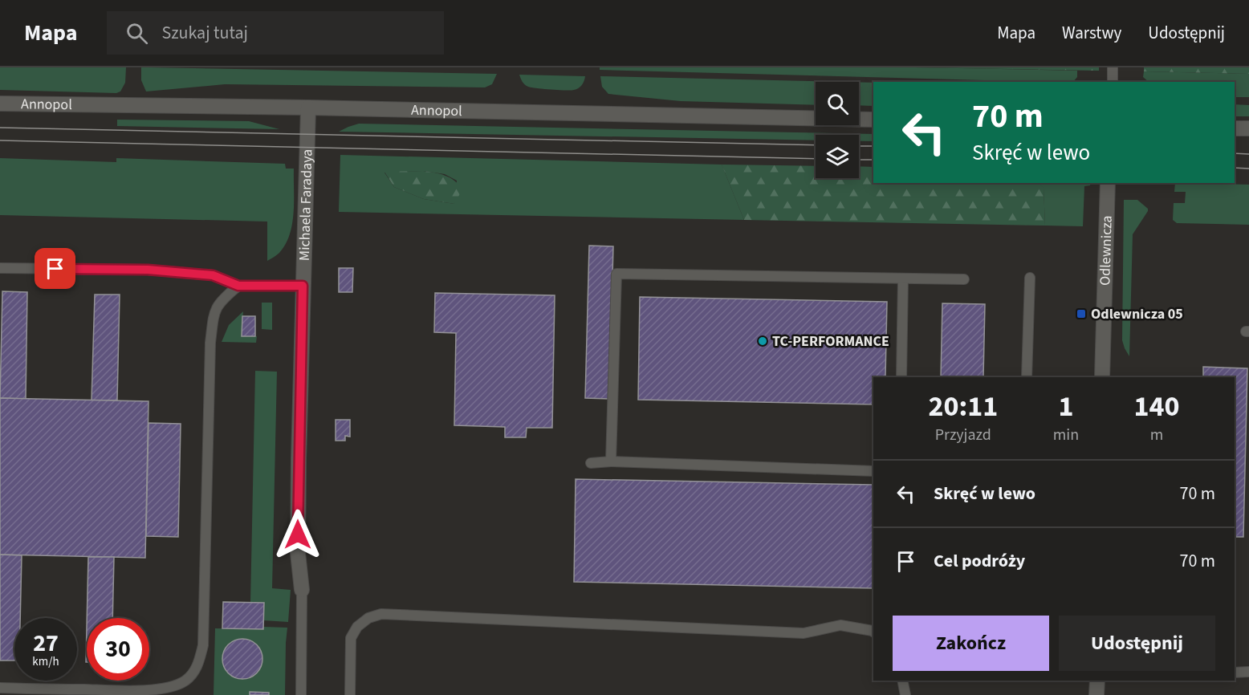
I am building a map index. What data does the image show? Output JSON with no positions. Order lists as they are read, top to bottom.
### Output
{
  "streets": {
    "street": ["Annopol", "Michaela Faradaya", "Odlewnicza"]
  },
  "crossings": [
    ["Annopol", "Michaela Faradaya"]
  ],
  "places": {
    "transit": ["Odlewnicza 05"],
    "other": ["TC-PERFORMANCE"]
  },
  "page": {
    "header": "Mapa",
    "search": "Szukaj tutaj",
    "nav": ["Mapa", "Warstwy", "Udostępnij"],
    "turn": ["70 m", "Skręć w lewo"],
    "eta": [
      "20:11",
      "Przyjazd",
      "1",
      "min",
      "140",
      "m"
    ],
    "list": [
      {
        "name": "Skręć w lewo",
        "value": "70 m"
      },
      {
        "name": "Cel podróży",
        "value": "70 m"
      }
    ],
    "buttons": ["Zakończ", "Udostępnij"],
    "speed": "27 km/h",
    "limit": "30"
  }
}
